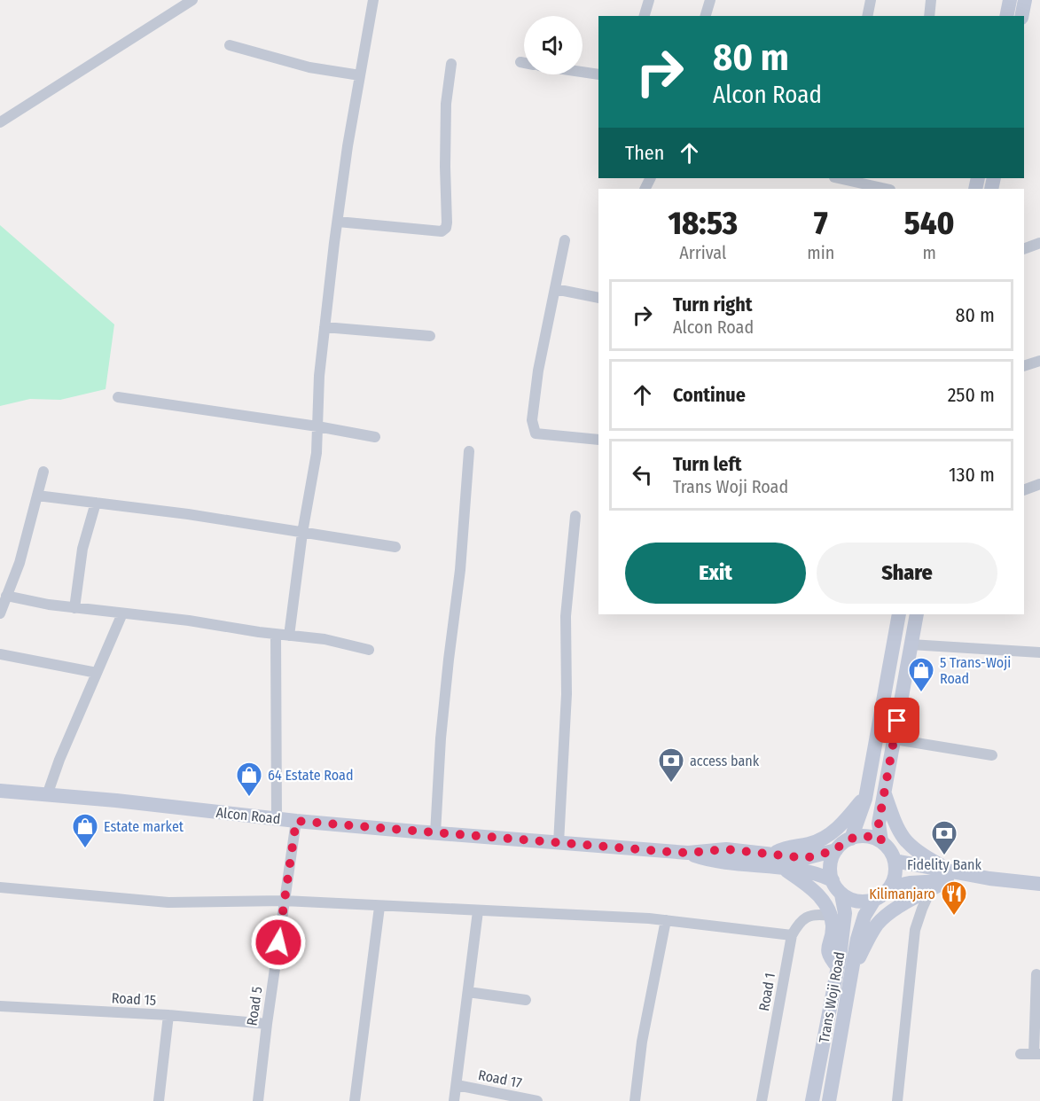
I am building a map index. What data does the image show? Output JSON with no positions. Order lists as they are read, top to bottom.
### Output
{
  "streets": {
    "main road": ["Alcon Road", "Trans Woji Road"],
    "street": [
      "Road 1",
      "Road 15",
      "Road 5",
      "Road 17"
    ]
  },
  "crossings": [
    ["Alcon Road", "Road 5"],
    ["Road 15", "Road 5"]
  ],
  "places": {
    "shop": ["5 Trans-Woji Road", "64 Estate Road", "Estate market"],
    "bank": ["access bank", "Fidelity Bank"],
    "restaurant": ["Kilimanjaro"]
  },
  "page": {
    "turn": ["80 m", "Alcon Road"],
    "then": "Then",
    "eta": [
      "18:53",
      "Arrival",
      "7",
      "min",
      "540",
      "m"
    ],
    "list": [
      {
        "name": "Turn right",
        "note": "Alcon Road",
        "value": "80 m"
      },
      {
        "name": "Continue",
        "value": "250 m"
      },
      {
        "name": "Turn left",
        "note": "Trans Woji Road",
        "value": "130 m"
      }
    ],
    "buttons": ["Exit", "Share"]
  }
}
